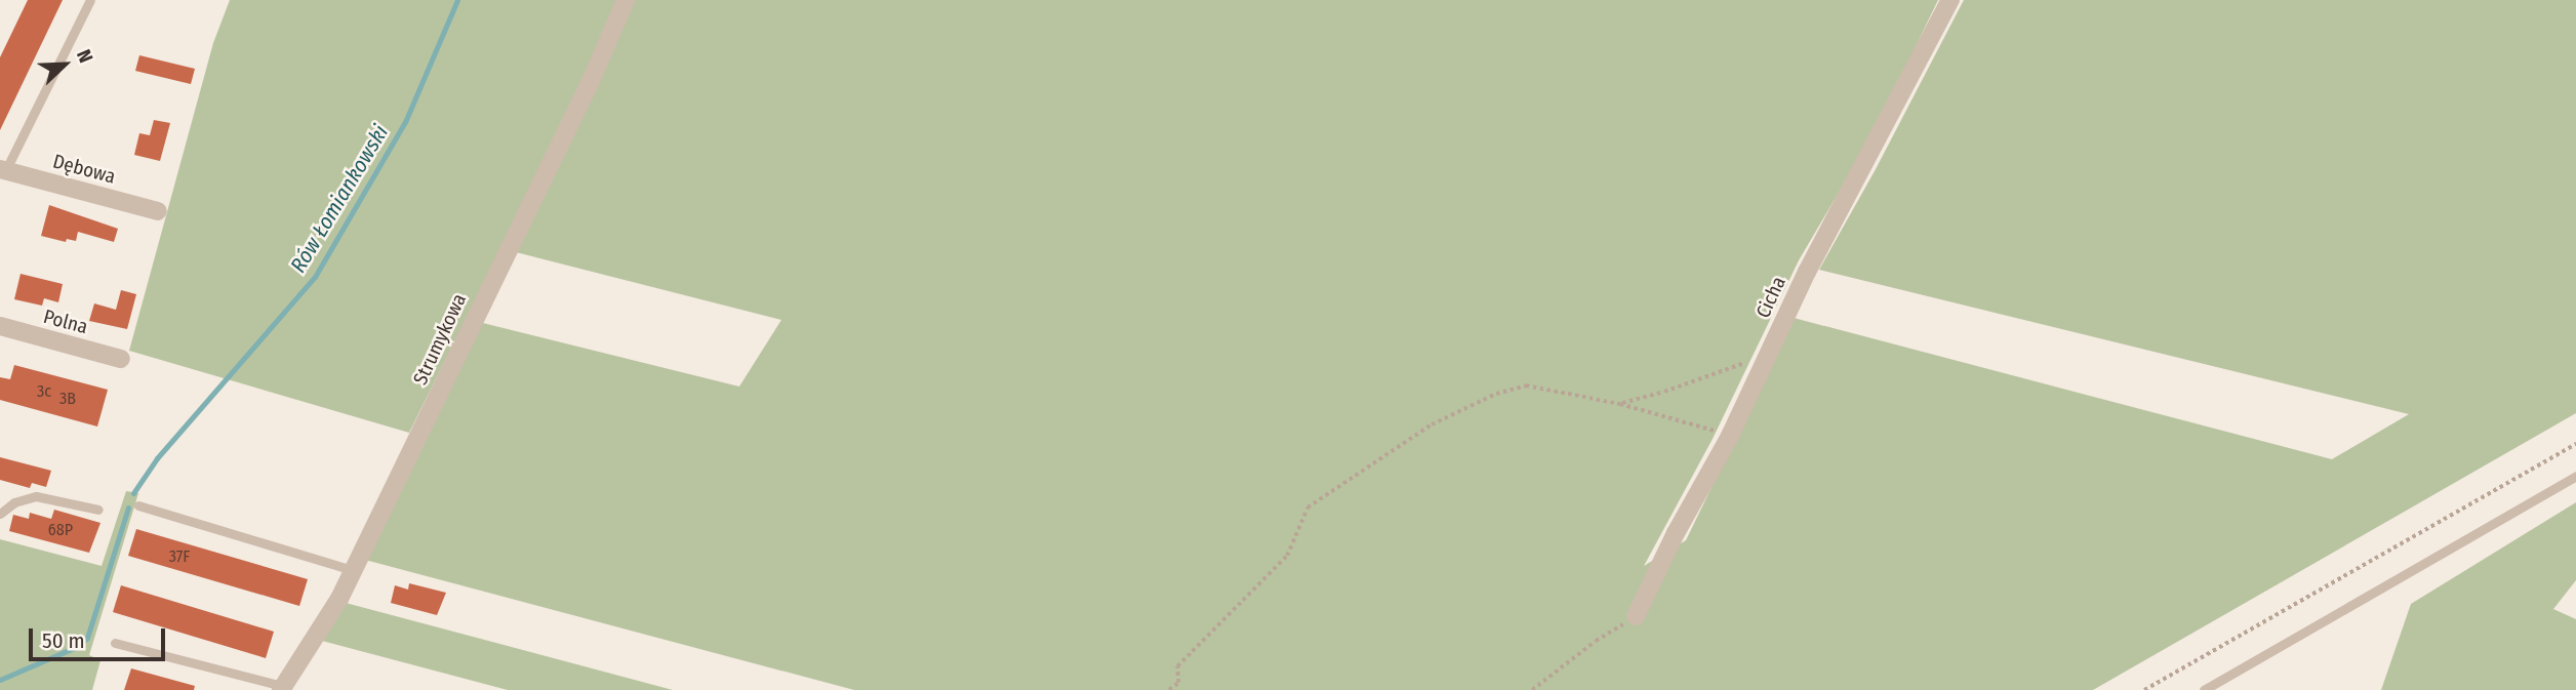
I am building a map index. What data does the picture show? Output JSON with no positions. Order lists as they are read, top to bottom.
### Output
{
  "streets": {
    "street": [
      "Dębowa",
      "Cicha",
      "Polna",
      "Strumykowa"
    ]
  },
  "water": ["Rów Łomiankowski"],
  "house_numbers": [
    "3c",
    "3B",
    "68P",
    "37F"
  ],
  "scale_bar": "50 m",
  "north": "top right"
}
